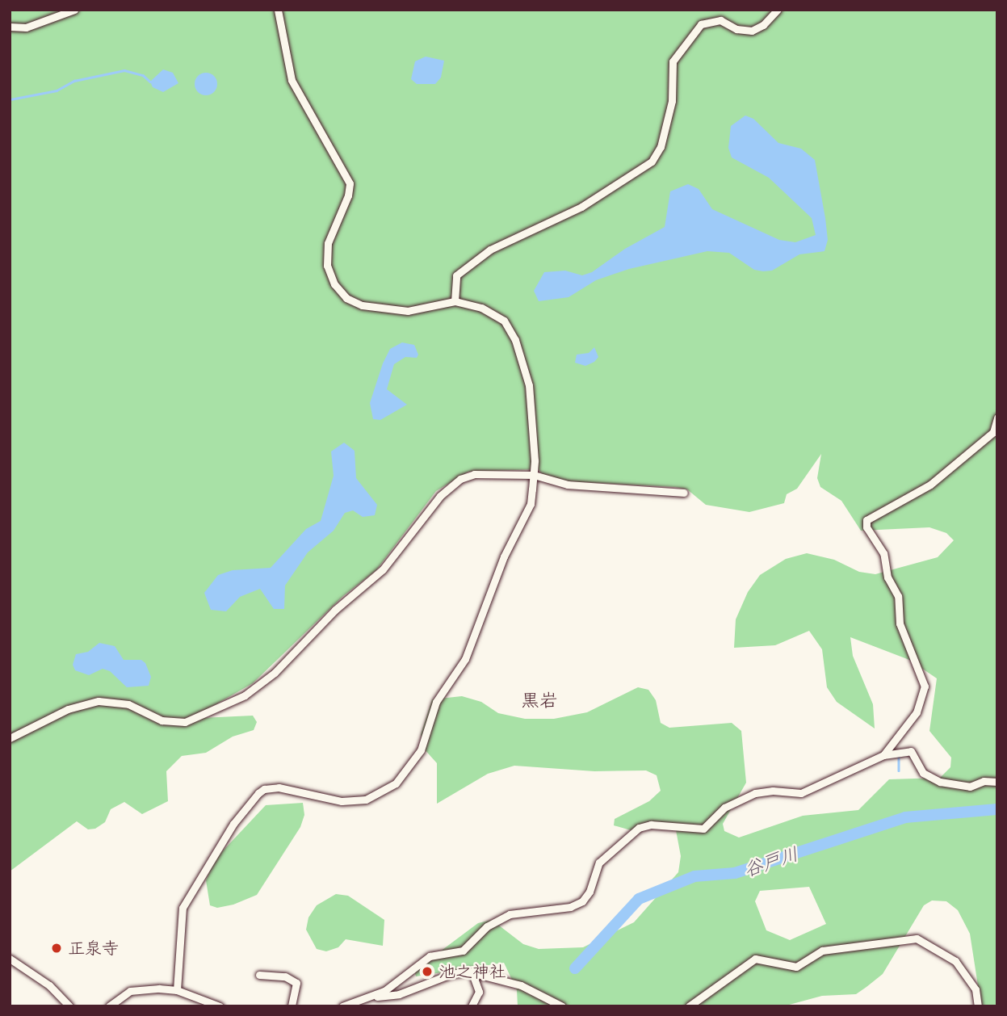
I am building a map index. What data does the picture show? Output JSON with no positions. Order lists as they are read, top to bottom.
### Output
{
  "districts": ["黒岩"],
  "water": ["谷戸川"],
  "places": ["正泉寺", "池之神社"]
}
